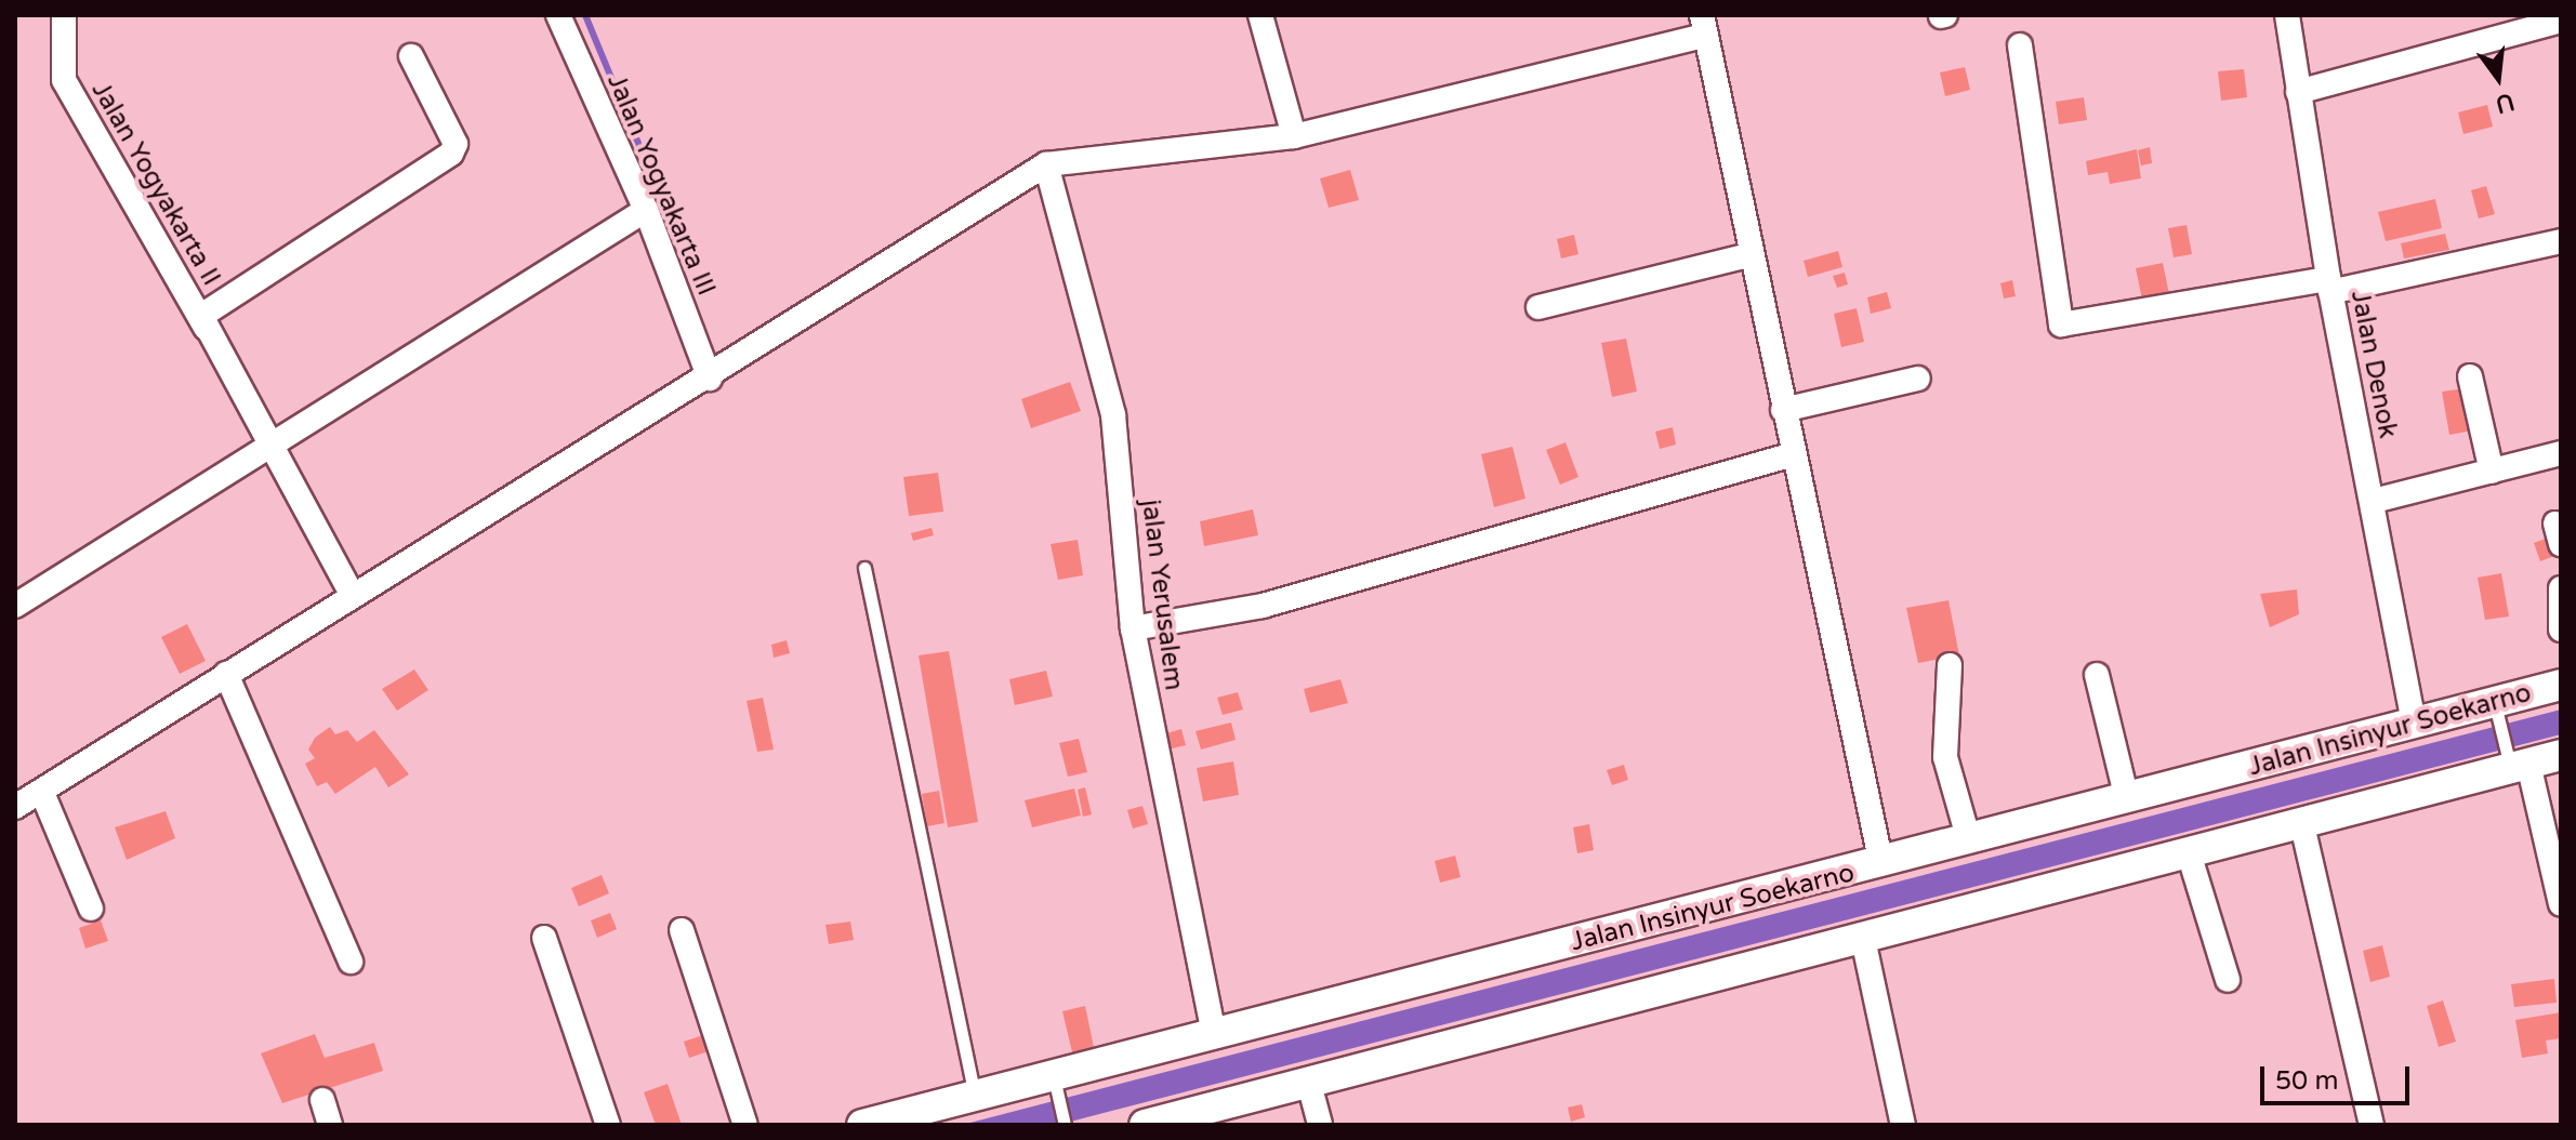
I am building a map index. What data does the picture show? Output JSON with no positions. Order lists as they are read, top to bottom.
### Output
{
  "streets": {
    "street": [
      "Jalan Yogyakarta II",
      "Jalan Yogyakarta III",
      "Jalan Denok",
      "jalan Yerusalem",
      "Jalan Insinyur Soekarno"
    ]
  },
  "crossings": [
    ["Jalan Denok", "Jalan Insinyur Soekarno"],
    ["jalan Yerusalem", "Jalan Insinyur Soekarno"]
  ],
  "scale_bar": "50 m",
  "north": "bottom"
}
